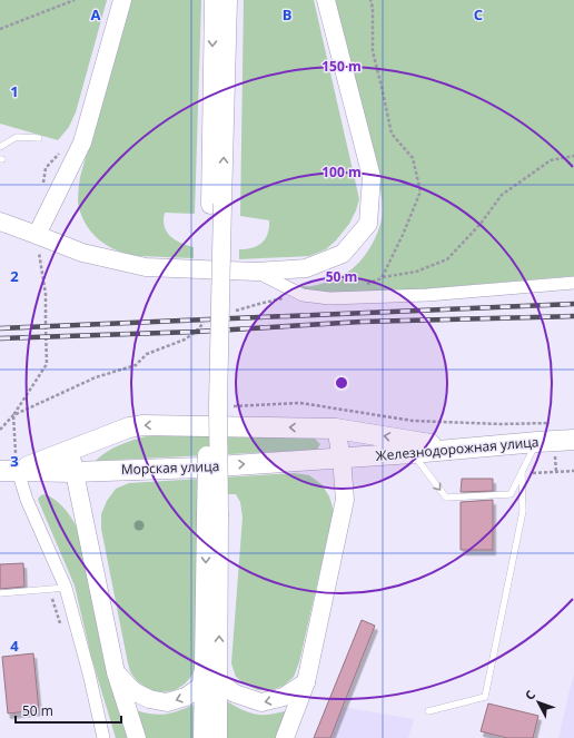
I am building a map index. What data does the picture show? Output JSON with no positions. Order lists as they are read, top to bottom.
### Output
{
  "streets": {
    "main road": ["Железнодорожная улица", "Морская улица"]
  },
  "crossings": [
    ["Железнодорожная улица", "Морская улица"]
  ],
  "scale_bar": "50 m",
  "north": "top left",
  "grid": {
    "columns": ["A", "B", "C"],
    "rows": [
      "1",
      "2",
      "3",
      "4"
    ]
  },
  "rings": ["150 m", "100 m", "50 m"]
}
